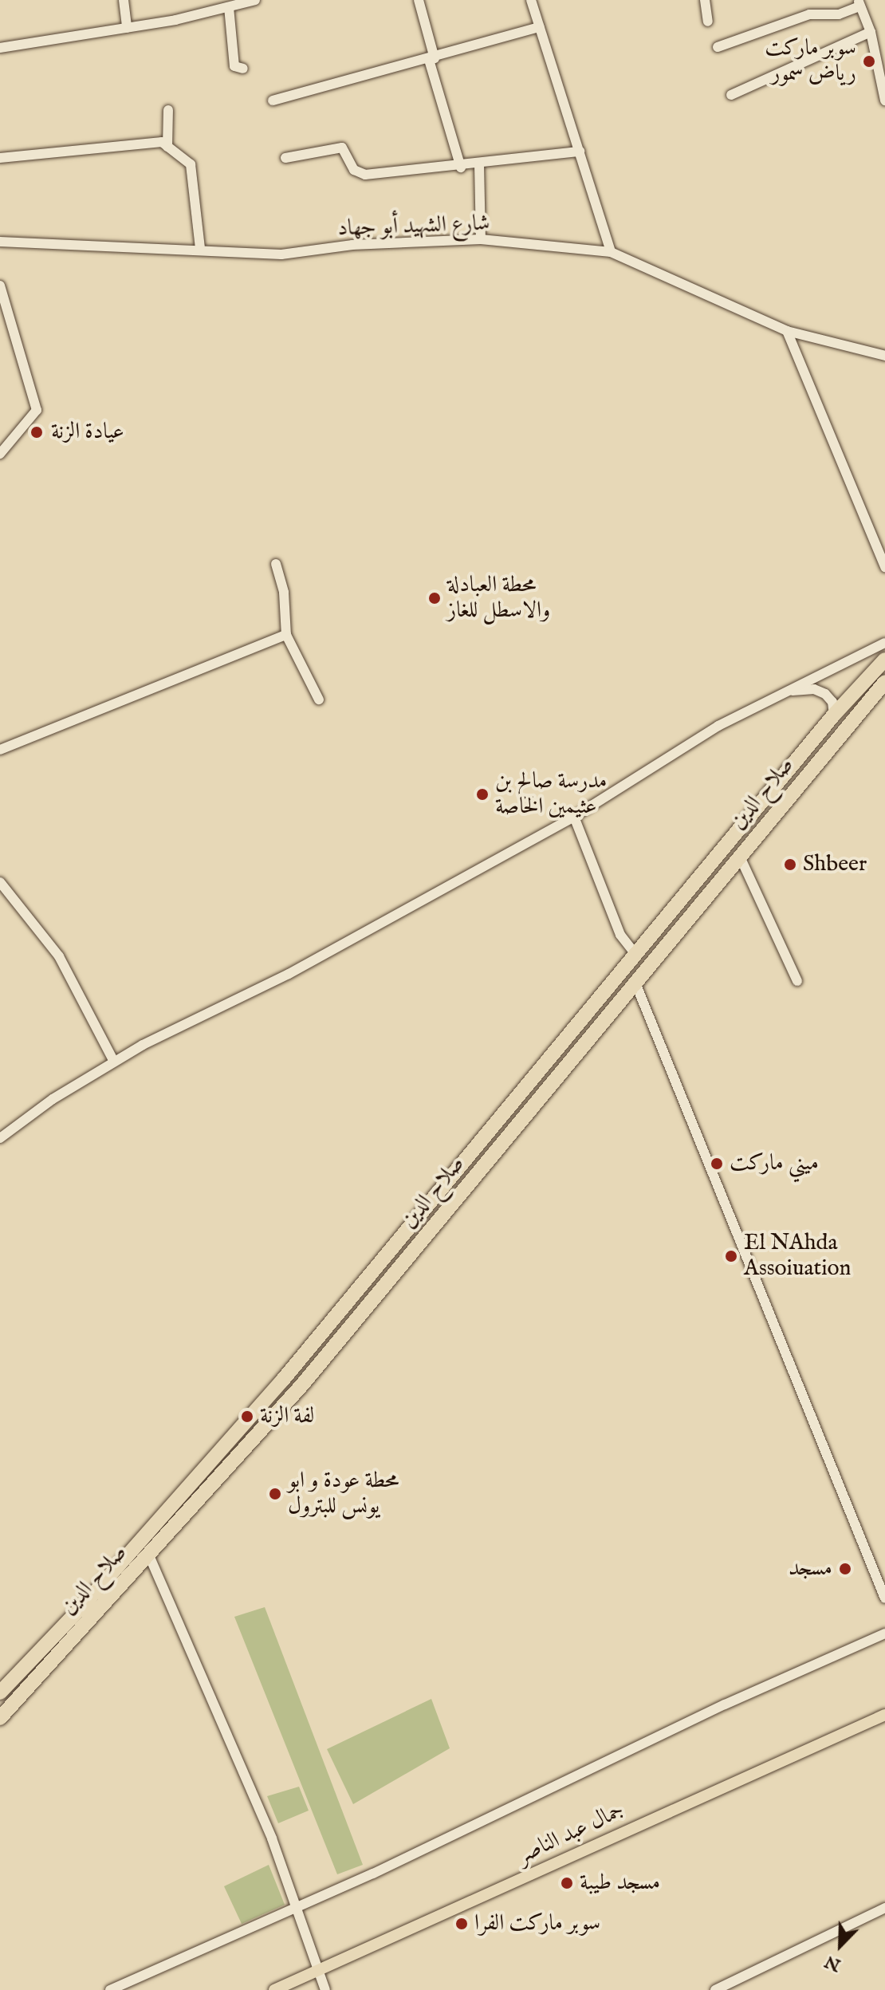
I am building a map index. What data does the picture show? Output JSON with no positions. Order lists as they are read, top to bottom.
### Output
{
  "streets": {
    "highway": ["صلاح الدين"],
    "main road": ["جمال عبد الناصر"],
    "street": ["شارع الشهيد أبو جهاد"]
  },
  "places": [
    "سوبر ماركت رياض سمور",
    "عيادة الزنة",
    "محطة العبادلة والاسطل للغاز",
    "مدرسة صالح بن عثيمين الخاصة",
    "Shbeer",
    "ميني ماركت",
    "El NAhda Assoiuation",
    "لفة الزنة",
    "محطة عودة و ابو يونس للبترول",
    "مسجد",
    "مسجد طيبة",
    "سوبر ماركت الفرا"
  ],
  "north": "bottom left"
}
